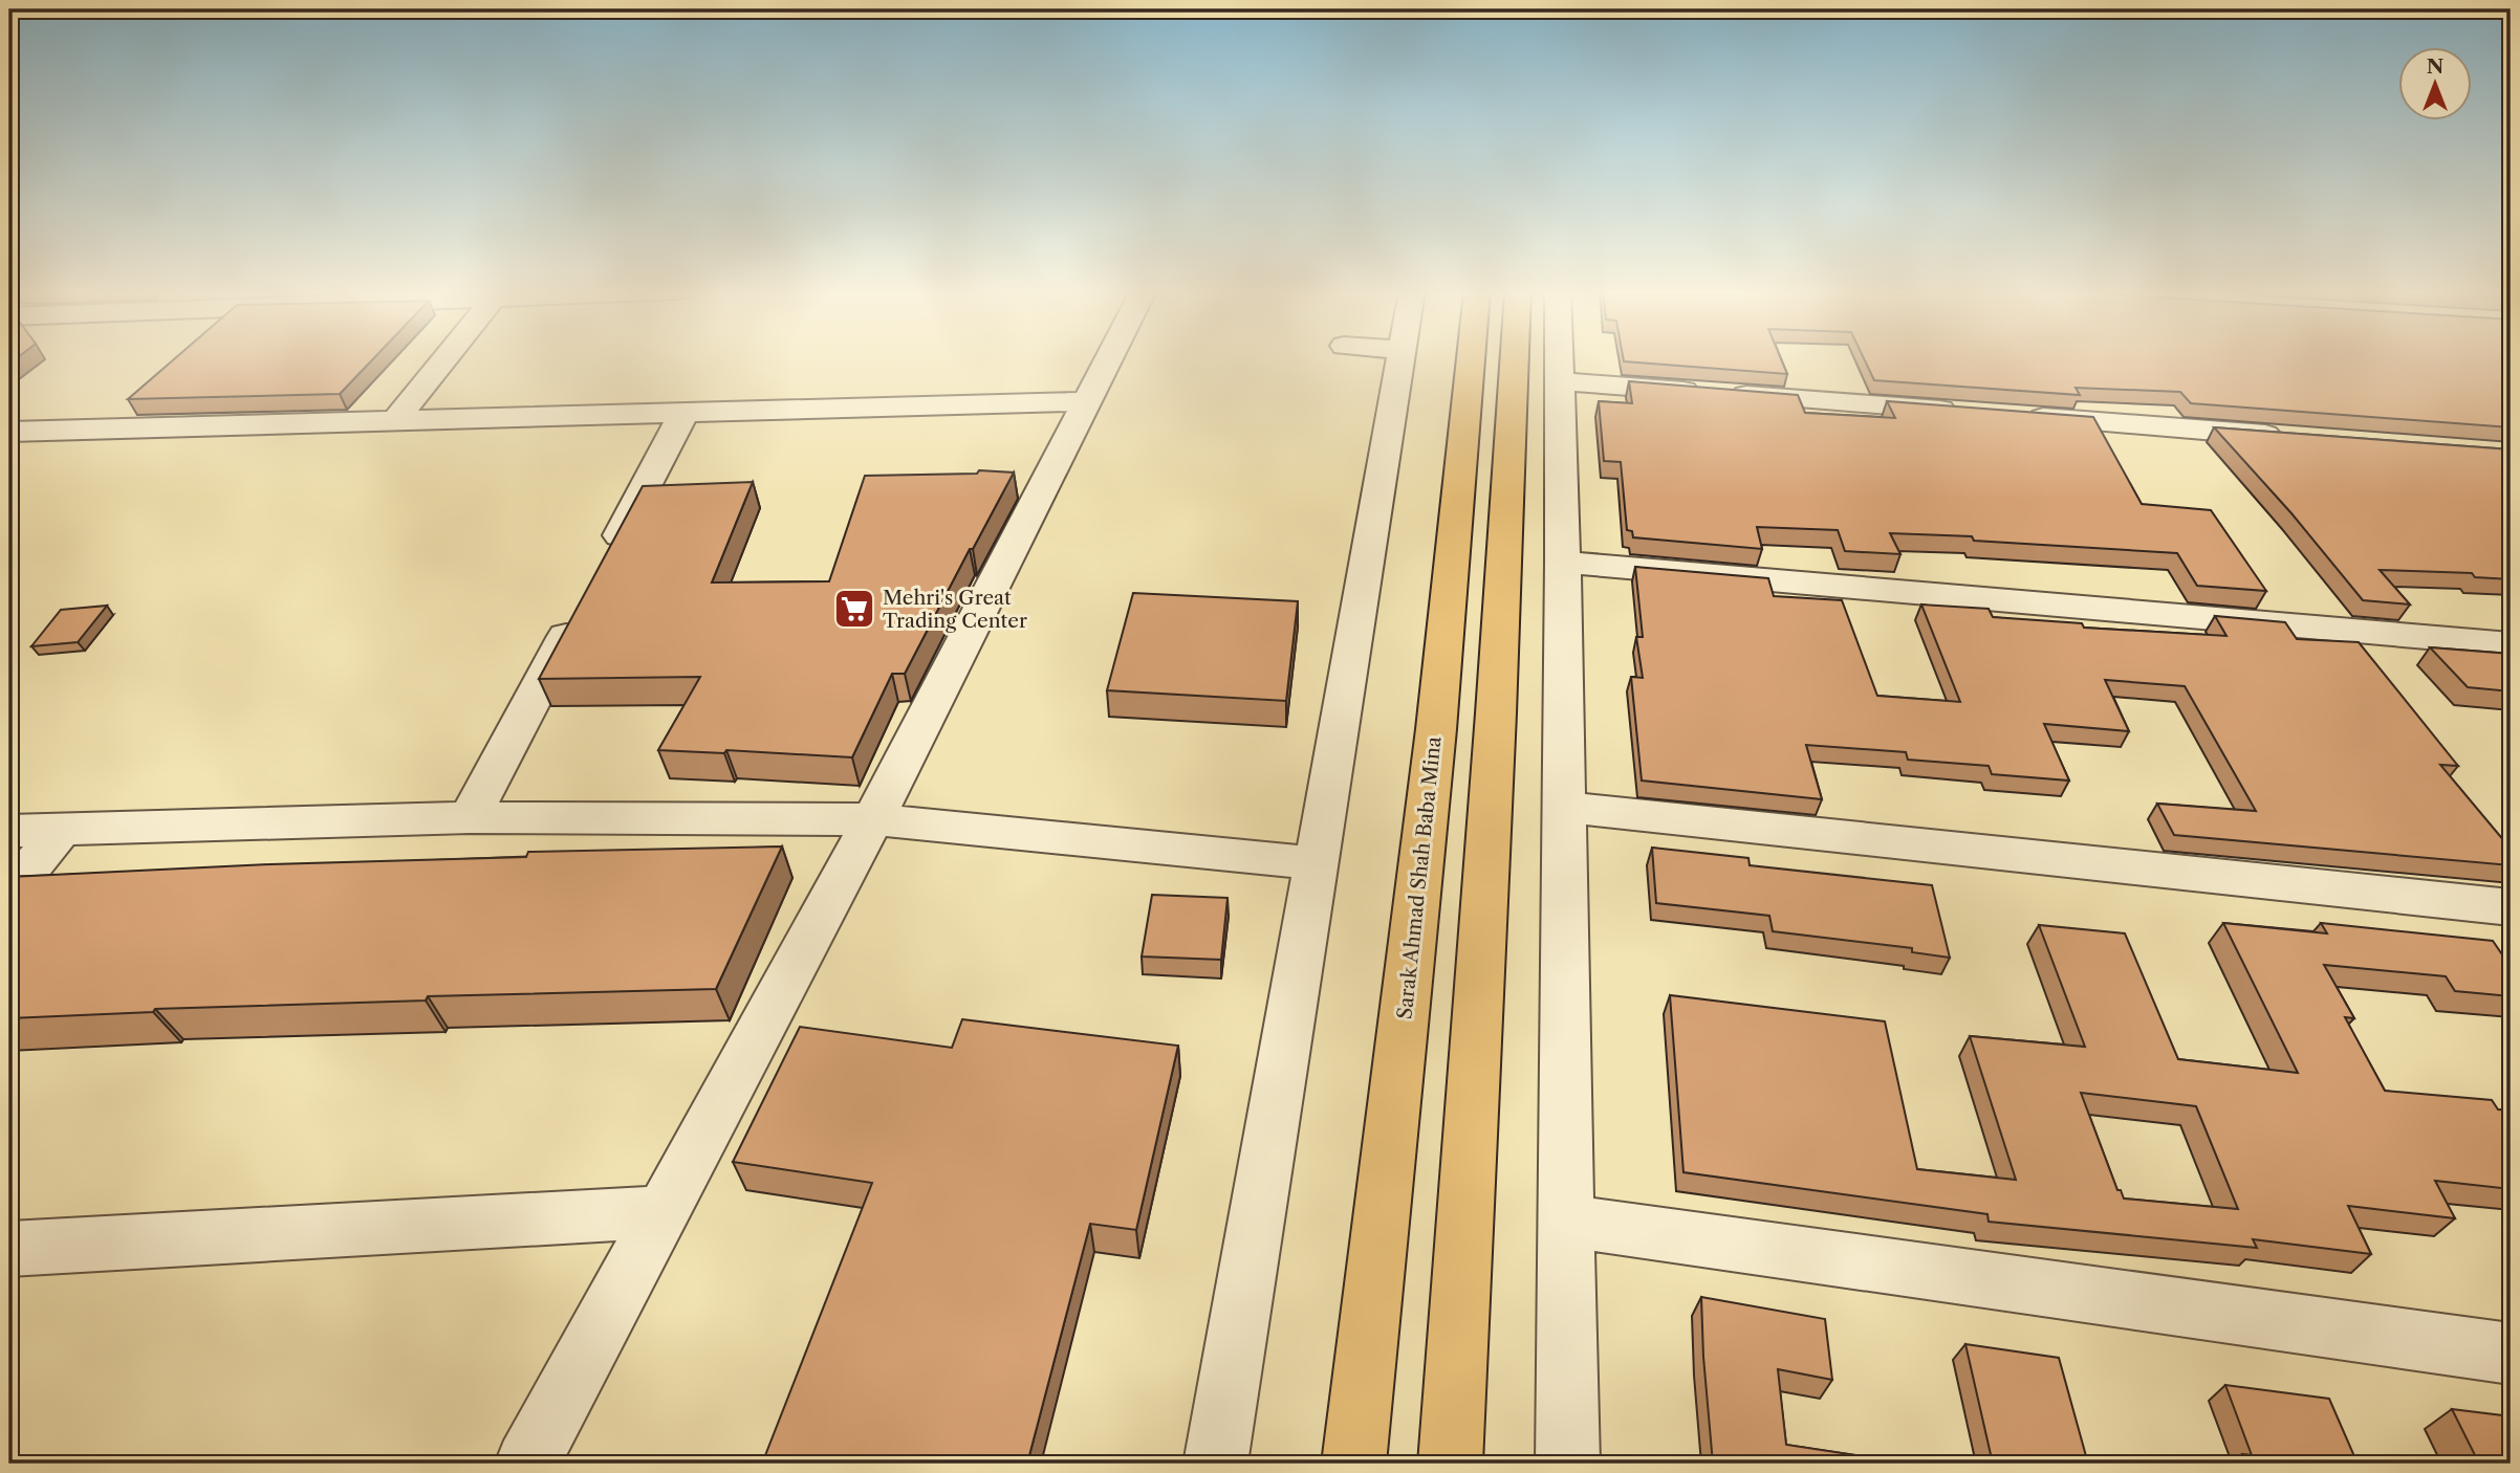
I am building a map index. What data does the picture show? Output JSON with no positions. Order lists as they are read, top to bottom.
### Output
{
  "streets": {
    "highway": ["Sarak Ahmad Shah Baba Mina"]
  },
  "places": {
    "supermarket": ["Mehri's Great Trading Center"]
  },
  "north": "top"
}
